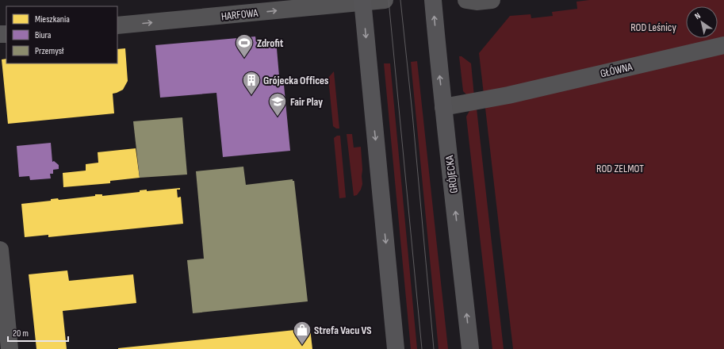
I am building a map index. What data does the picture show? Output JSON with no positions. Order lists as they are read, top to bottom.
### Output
{
  "streets": {
    "main road": ["GRÓJECKA"],
    "street": ["HARFOWA", "GŁÓWNA"]
  },
  "crossings": [
    ["GŁÓWNA", "GRÓJECKA"]
  ],
  "one_way": ["HARFOWA"],
  "parks": ["ROD Leśnicy", "ROD ZELMOT"],
  "places": {
    "sports": ["Zdrofit"],
    "building": ["Grójecka Offices"],
    "school or university": ["Fair Play"],
    "shop": ["Strefa Vacu VS"]
  },
  "legend": ["Mieszkania", "Biura", "Przemysł"],
  "scale_bar": "20 m",
  "north": "top left"
}
